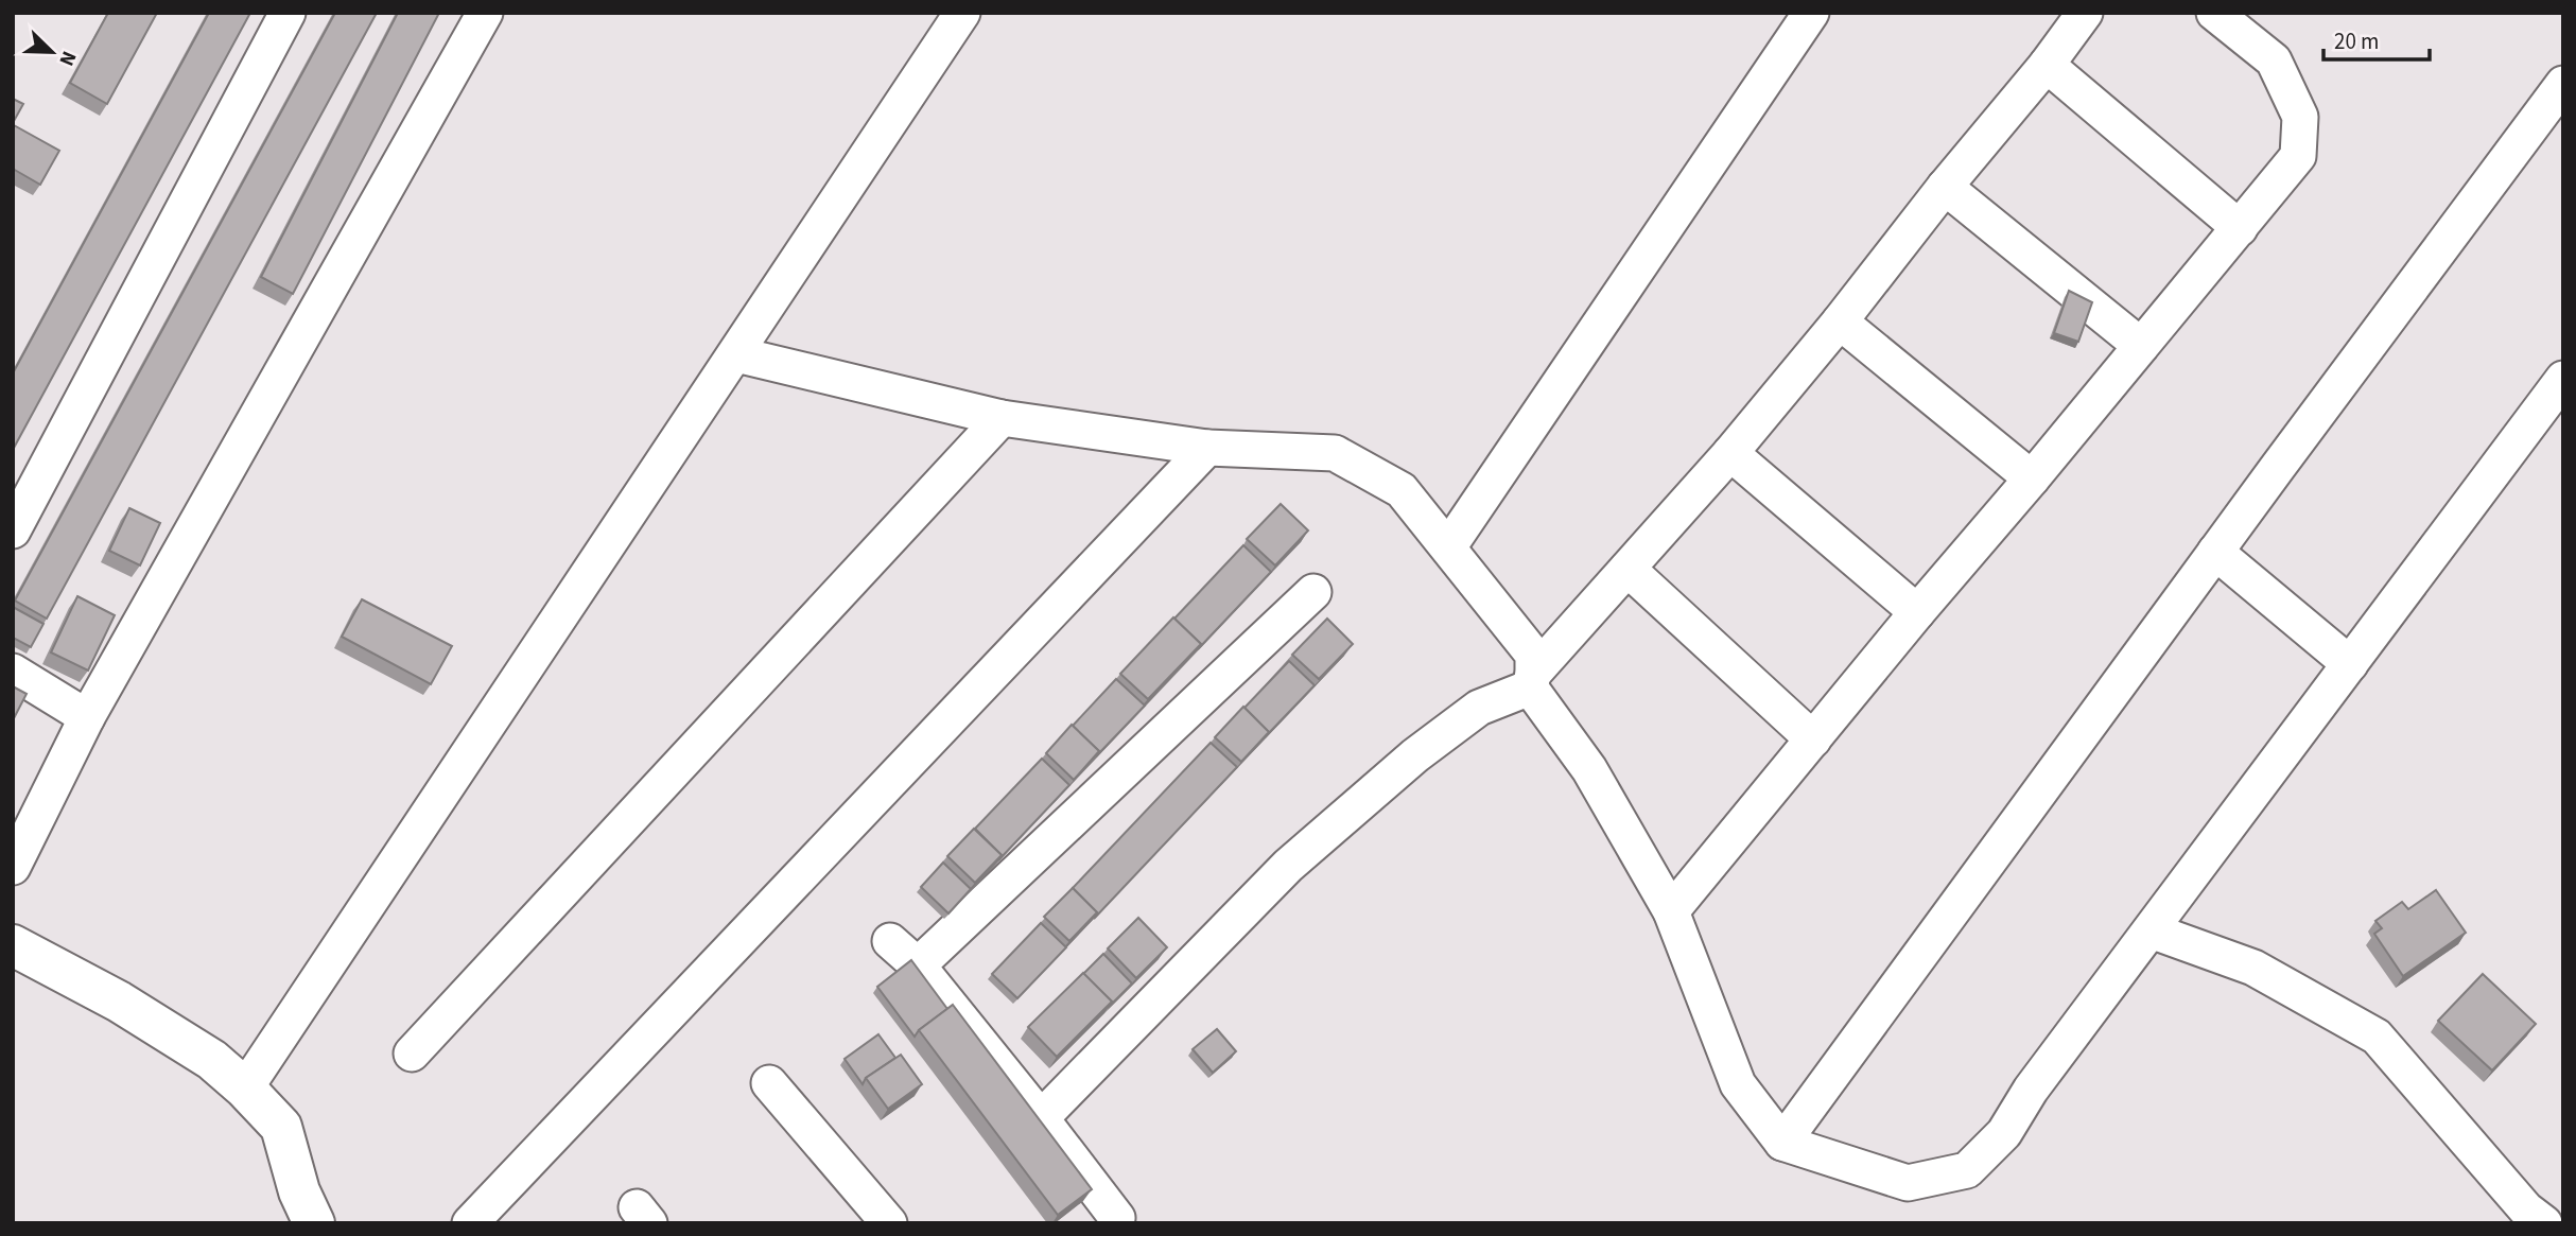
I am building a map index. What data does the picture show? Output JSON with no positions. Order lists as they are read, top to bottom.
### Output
{
  "scale_bar": "20 m",
  "north": "bottom right"
}
